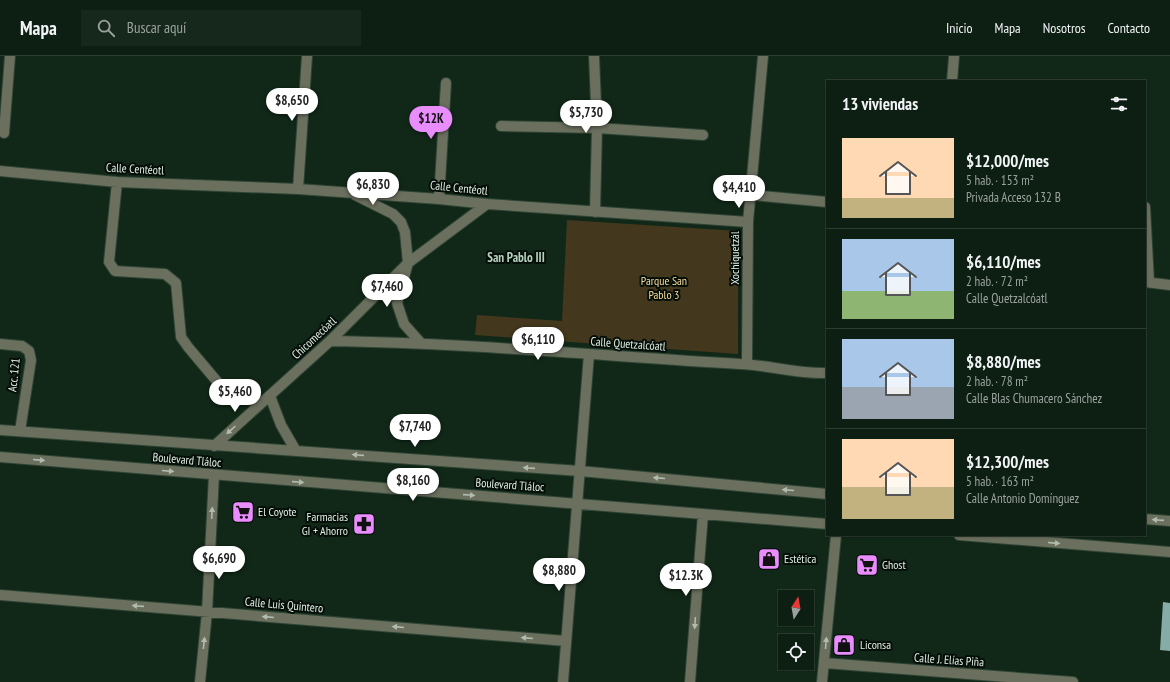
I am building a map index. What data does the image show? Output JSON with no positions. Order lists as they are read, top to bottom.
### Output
{
  "streets": {
    "street": [
      "Calle Centéotl",
      "Xochiquetzál",
      "Chicomecóatl",
      "Calle Quetzalcóatl",
      "Acc. 121",
      "Boulevard Tláloc",
      "Calle Luis Quintero",
      "Calle J. Elías Piña"
    ]
  },
  "crossings": [
    ["Calle Centéotl", "Xochiquetzál"],
    ["Calle Centéotl", "Chicomecóatl"],
    ["Xochiquetzál", "Calle Quetzalcóatl"],
    ["Chicomecóatl", "Calle Quetzalcóatl"],
    ["Chicomecóatl", "Boulevard Tláloc"],
    ["Acc. 121", "Boulevard Tláloc"]
  ],
  "one_way": ["Calle Luis Quintero"],
  "districts": ["San Pablo III"],
  "parks": ["Parque San Pablo 3"],
  "places": {
    "supermarket": ["El Coyote", "Ghost"],
    "pharmacy": ["Farmacias GI + Ahorro"],
    "shop": ["Estética", "Liconsa"]
  },
  "north": "top",
  "page": {
    "header": "Mapa",
    "search": "Buscar aquí",
    "nav": [
      "Inicio",
      "Mapa",
      "Nosotros",
      "Contacto"
    ],
    "heading": "13 viviendas",
    "price": [
      "$8,650",
      "$5,730",
      "$12K",
      "$6,830",
      "$4,410",
      "$7,460",
      "$6,110",
      "$5,460",
      "$7,740",
      "$8,160",
      "$6,690",
      "$8,880",
      "$12.3K"
    ],
    "list": [
      {
        "name": "$12,000/mes",
        "note": "5 hab. · 153 m² · Privada Acceso 132 B"
      },
      {
        "name": "$6,110/mes",
        "note": "2 hab. · 72 m² · Calle Quetzalcóatl"
      },
      {
        "name": "$8,880/mes",
        "note": "2 hab. · 78 m² · Calle Blas Chumacero Sánchez"
      },
      {
        "name": "$12,300/mes",
        "note": "5 hab. · 163 m² · Calle Antonio Domínguez"
      }
    ]
  }
}
